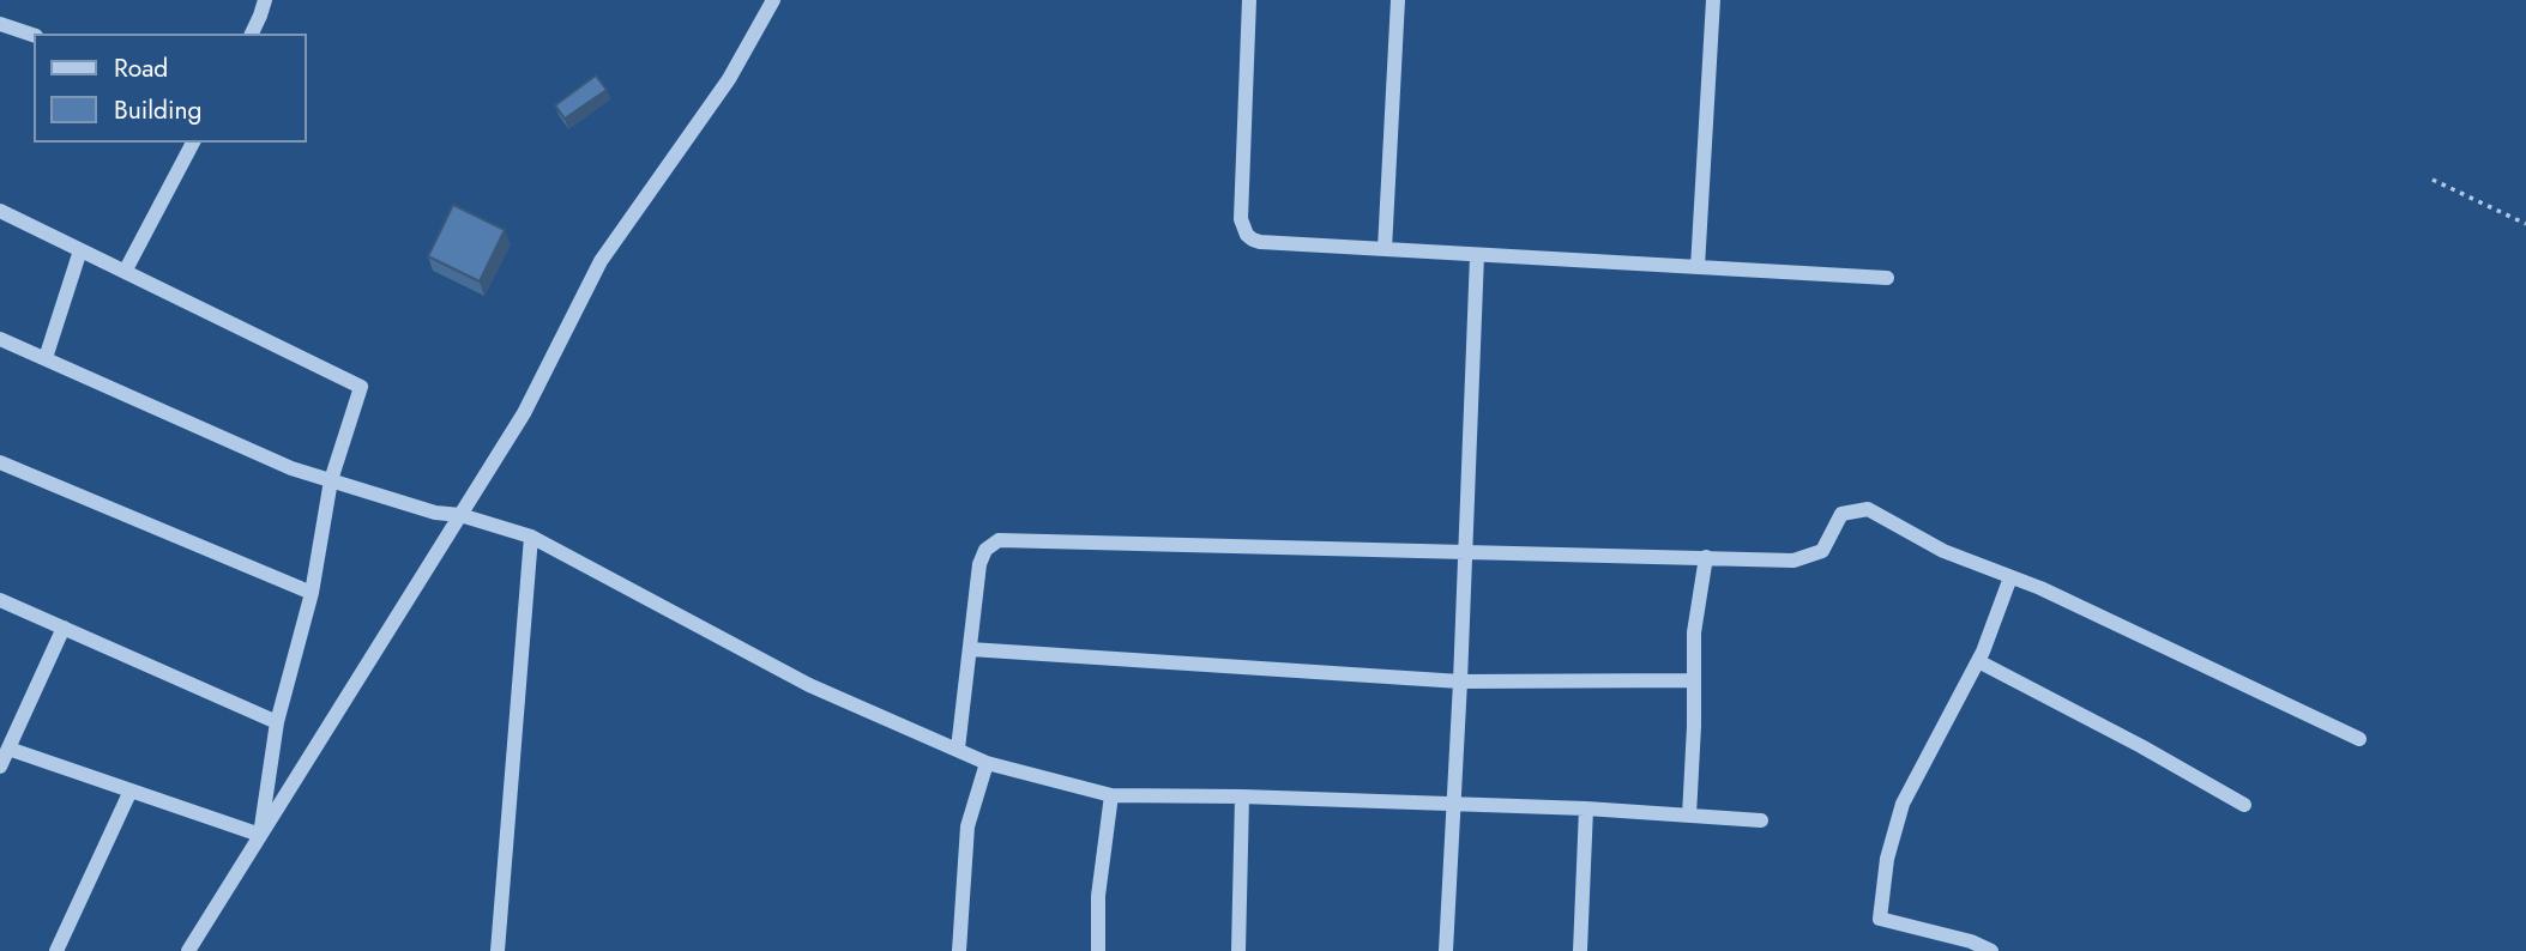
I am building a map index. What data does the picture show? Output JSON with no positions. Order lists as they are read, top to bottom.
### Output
{
  "legend": ["Road", "Building"]
}
